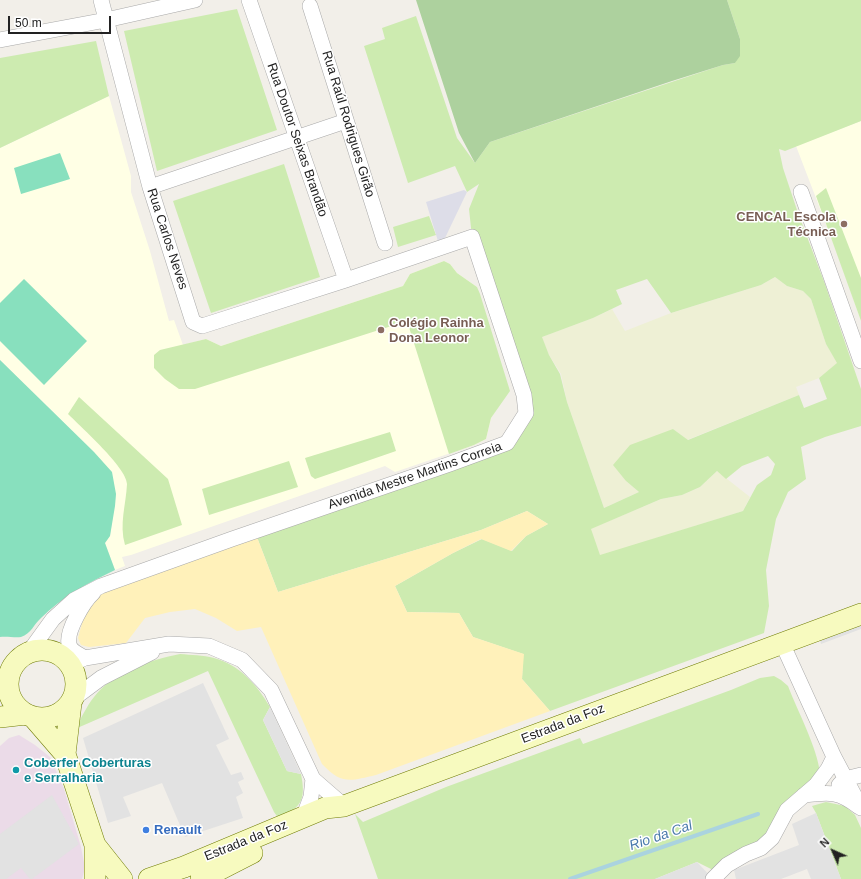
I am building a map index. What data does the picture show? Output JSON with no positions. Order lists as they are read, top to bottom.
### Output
{
  "streets": {
    "main road": ["Estrada da Foz"],
    "street": [
      "Rua Raúl Rodrigues Girão",
      "Rua Doutor Seixas Brandão",
      "Rua Carlos Neves",
      "Avenida Mestre Martins Correia"
    ]
  },
  "crossings": [
    ["Rua Doutor Seixas Brandão", "Rua Carlos Neves"],
    ["Rua Doutor Seixas Brandão", "Avenida Mestre Martins Correia"],
    ["Rua Carlos Neves", "Avenida Mestre Martins Correia"]
  ],
  "water": ["Rio da Cal"],
  "places": [
    "CENCAL Escola Técnica",
    "Colégio Rainha Dona Leonor",
    "Coberfer Coberturas e Serralharia",
    "Renault"
  ],
  "scale_bar": "50 m",
  "north": "top left"
}
